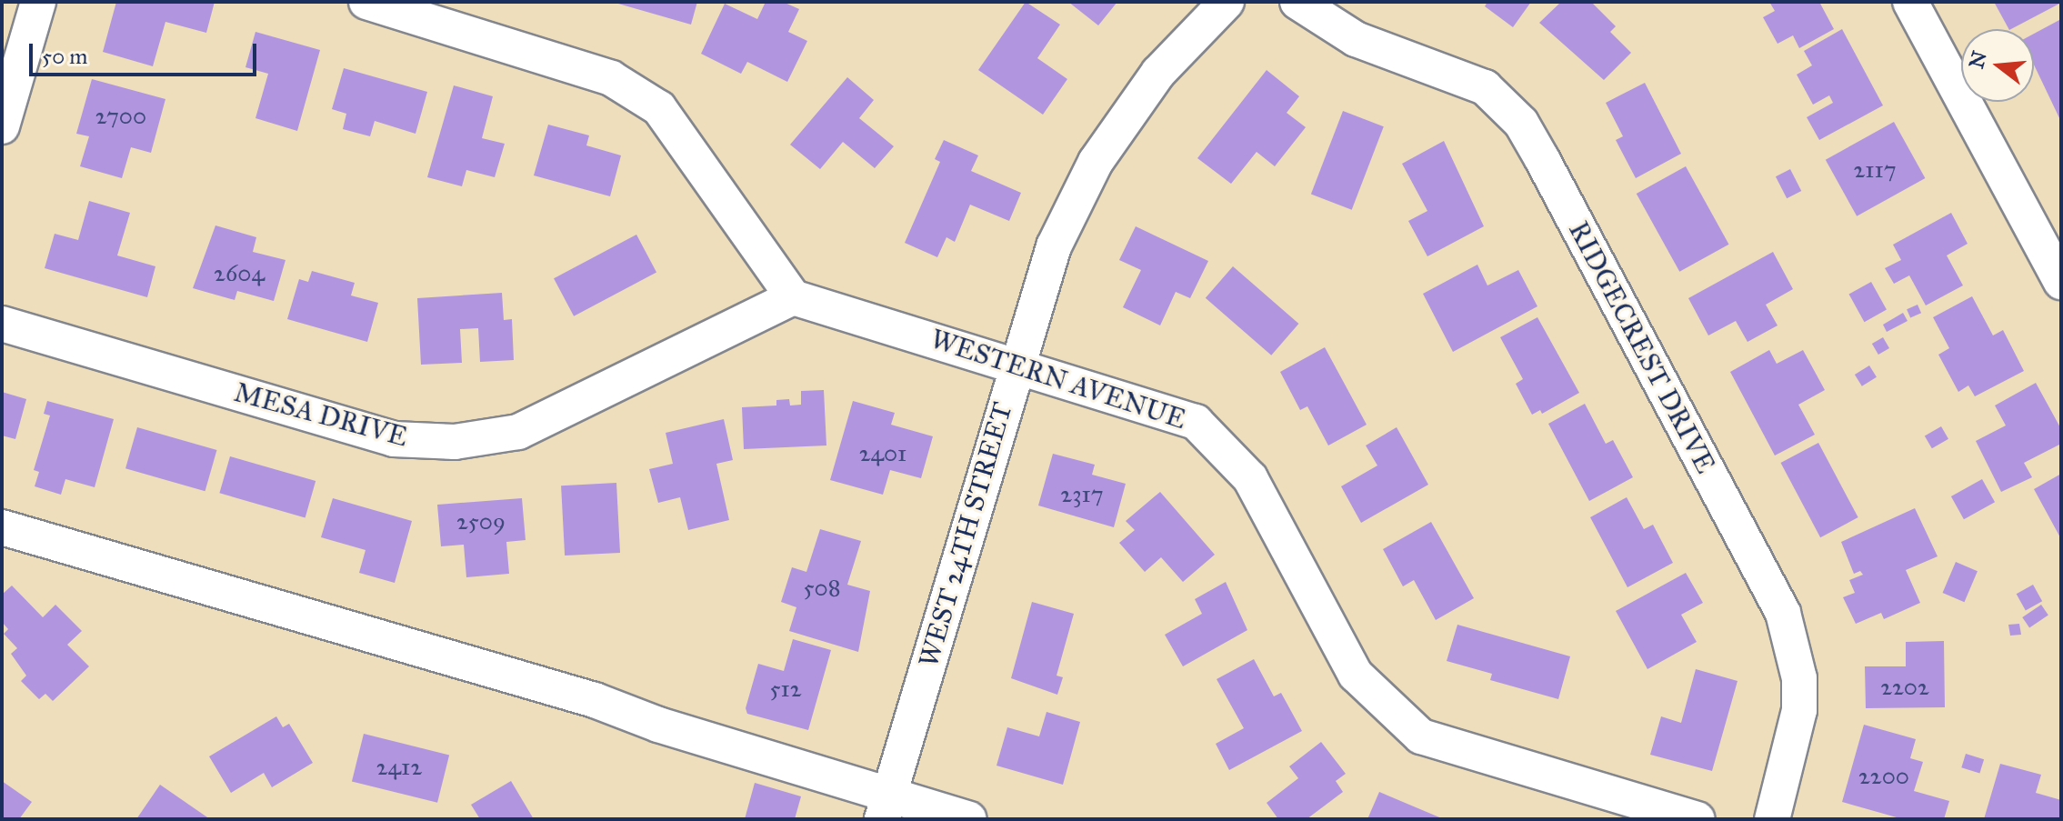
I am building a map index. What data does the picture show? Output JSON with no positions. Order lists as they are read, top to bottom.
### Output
{
  "streets": {
    "street": [
      "RIDGECREST DRIVE",
      "WESTERN AVENUE",
      "MESA DRIVE",
      "WEST 24TH STREET"
    ]
  },
  "crossings": [
    ["WESTERN AVENUE", "MESA DRIVE"],
    ["WESTERN AVENUE", "WEST 24TH STREET"]
  ],
  "house_numbers": [
    "2700",
    "2117",
    "2604",
    "2401",
    "2317",
    "2509",
    "508",
    "2202",
    "512",
    "2412",
    "2200"
  ],
  "scale_bar": "50 m",
  "north": "left"
}
